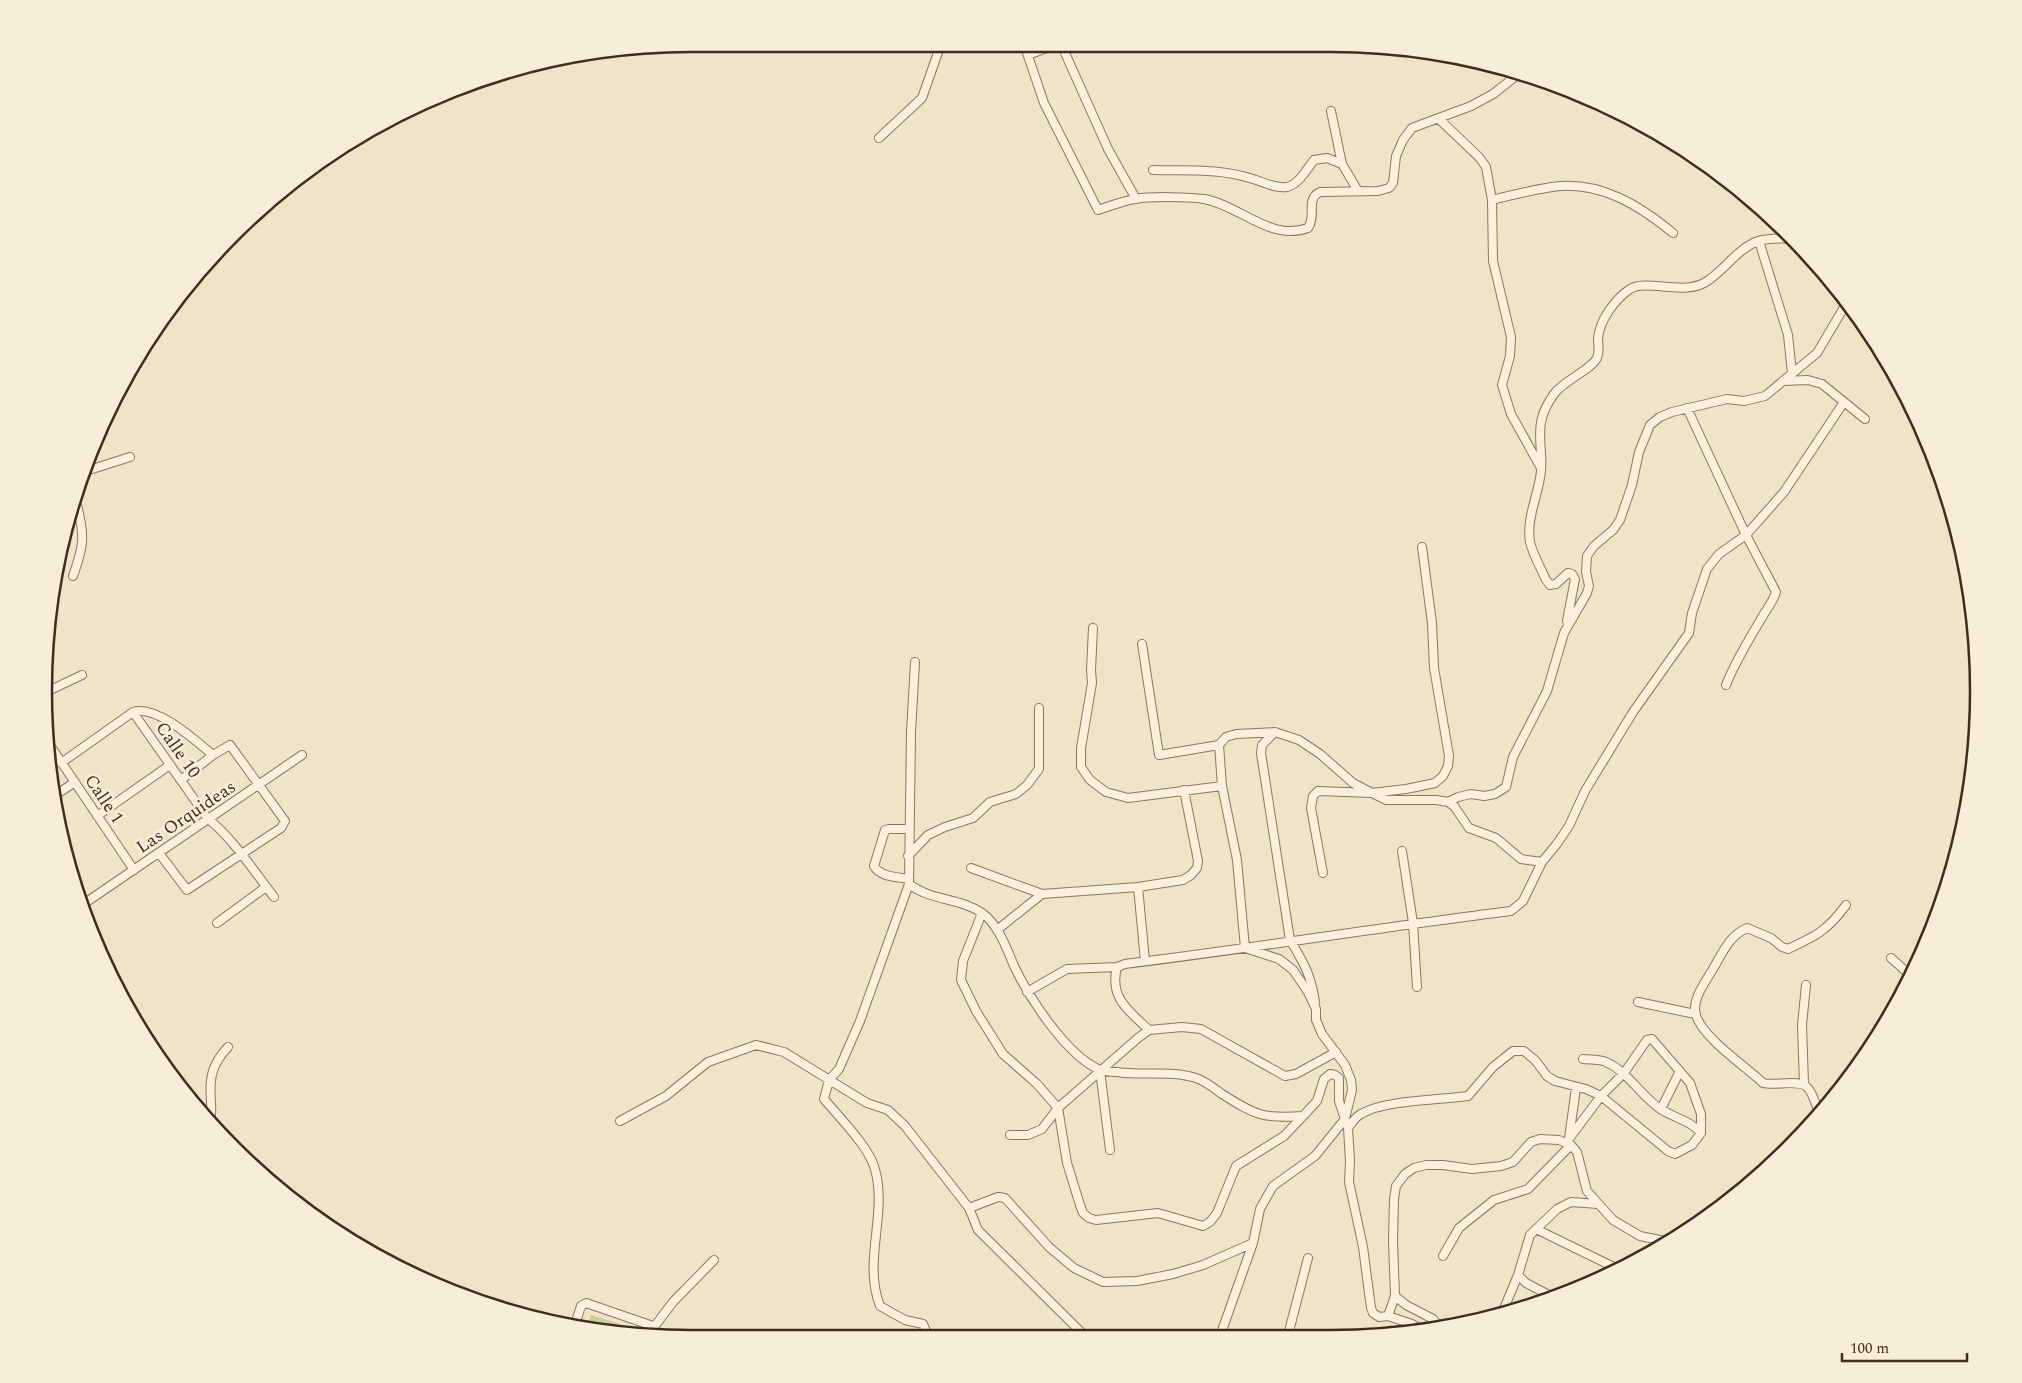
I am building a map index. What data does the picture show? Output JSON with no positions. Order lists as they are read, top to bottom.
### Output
{
  "streets": {
    "street": ["Calle 10", "Calle 1", "Las Orquideas"]
  },
  "crossings": [
    ["Calle 10", "Las Orquideas"],
    ["Calle 1", "Las Orquideas"]
  ],
  "scale_bar": "100 m"
}
